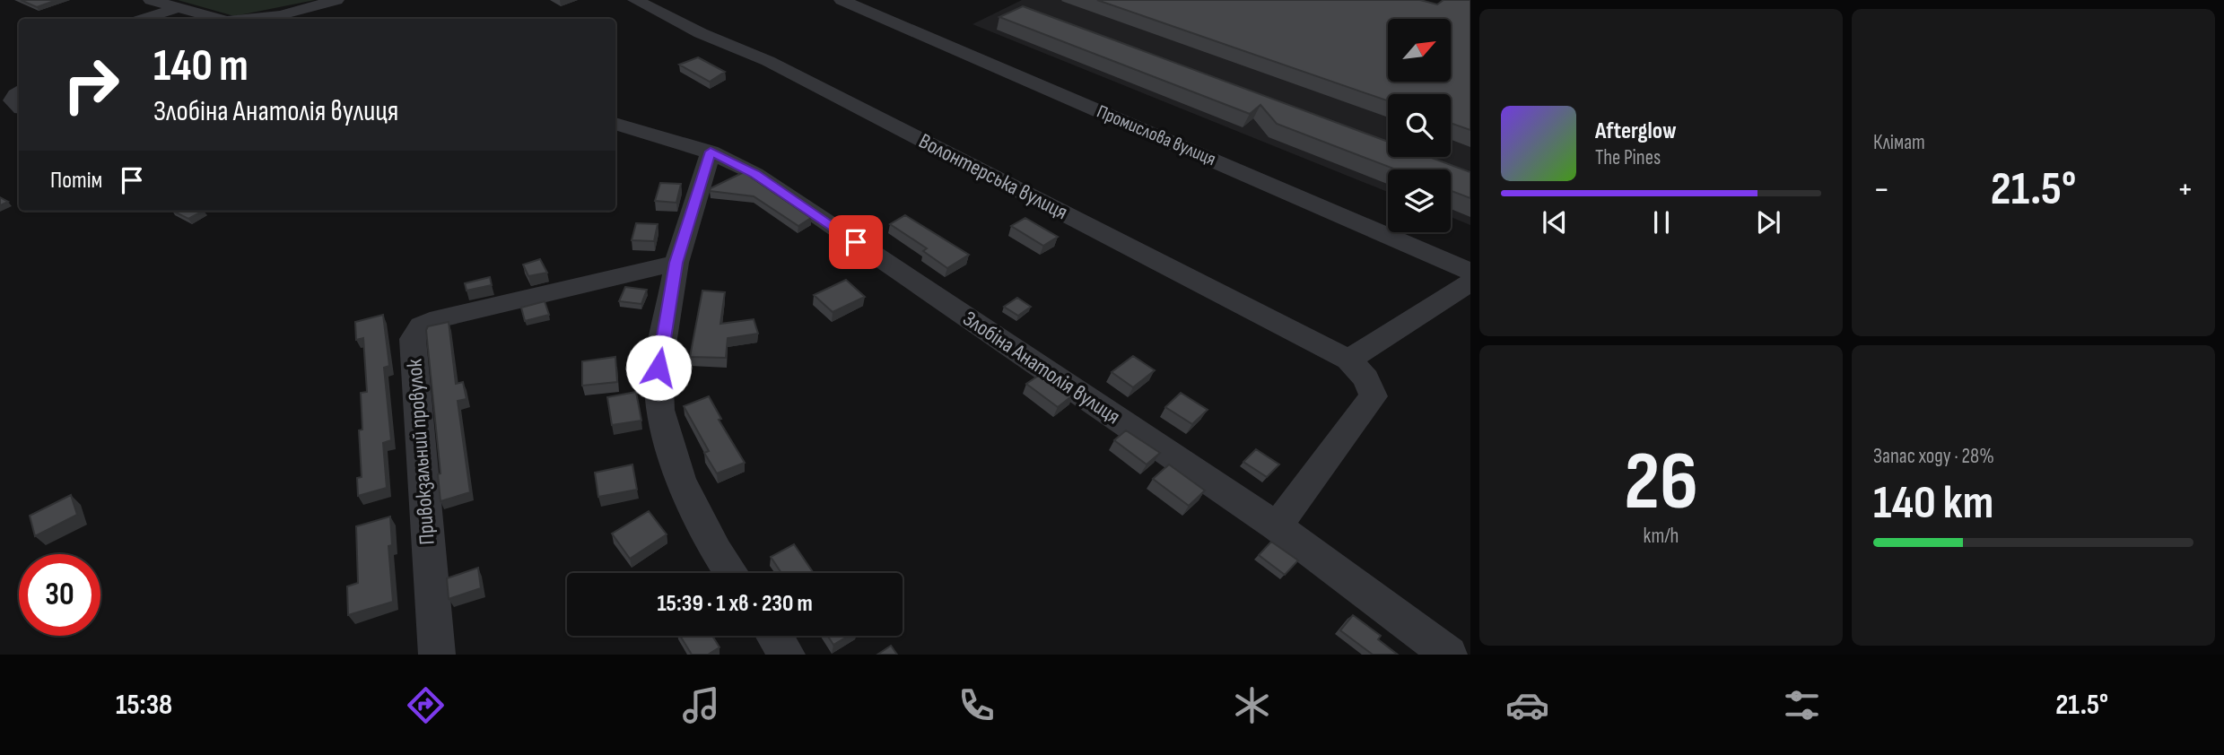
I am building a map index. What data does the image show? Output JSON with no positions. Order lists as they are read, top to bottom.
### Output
{
  "streets": {
    "street": [
      "Промислова вулиця",
      "Волонтерська вулиця",
      "Злобіна Анатолія вулиця",
      "Привокзальний провулок"
    ]
  },
  "north": "top right",
  "page": {
    "tile": [
      "Клімат",
      ["26", "km/h"],
      ["Запас ходу · 28%", "140 km"]
    ],
    "turn": ["140 m", "Злобіна Анатолія вулиця"],
    "song": ["Afterglow", "The Pines"],
    "then": "Потім",
    "heat": ["−", "21.5°", "+"],
    "limit": "30",
    "trip": "15:39 · 1 хв · 230 m",
    "tabs": ["15:38", "21.5°"]
  }
}
